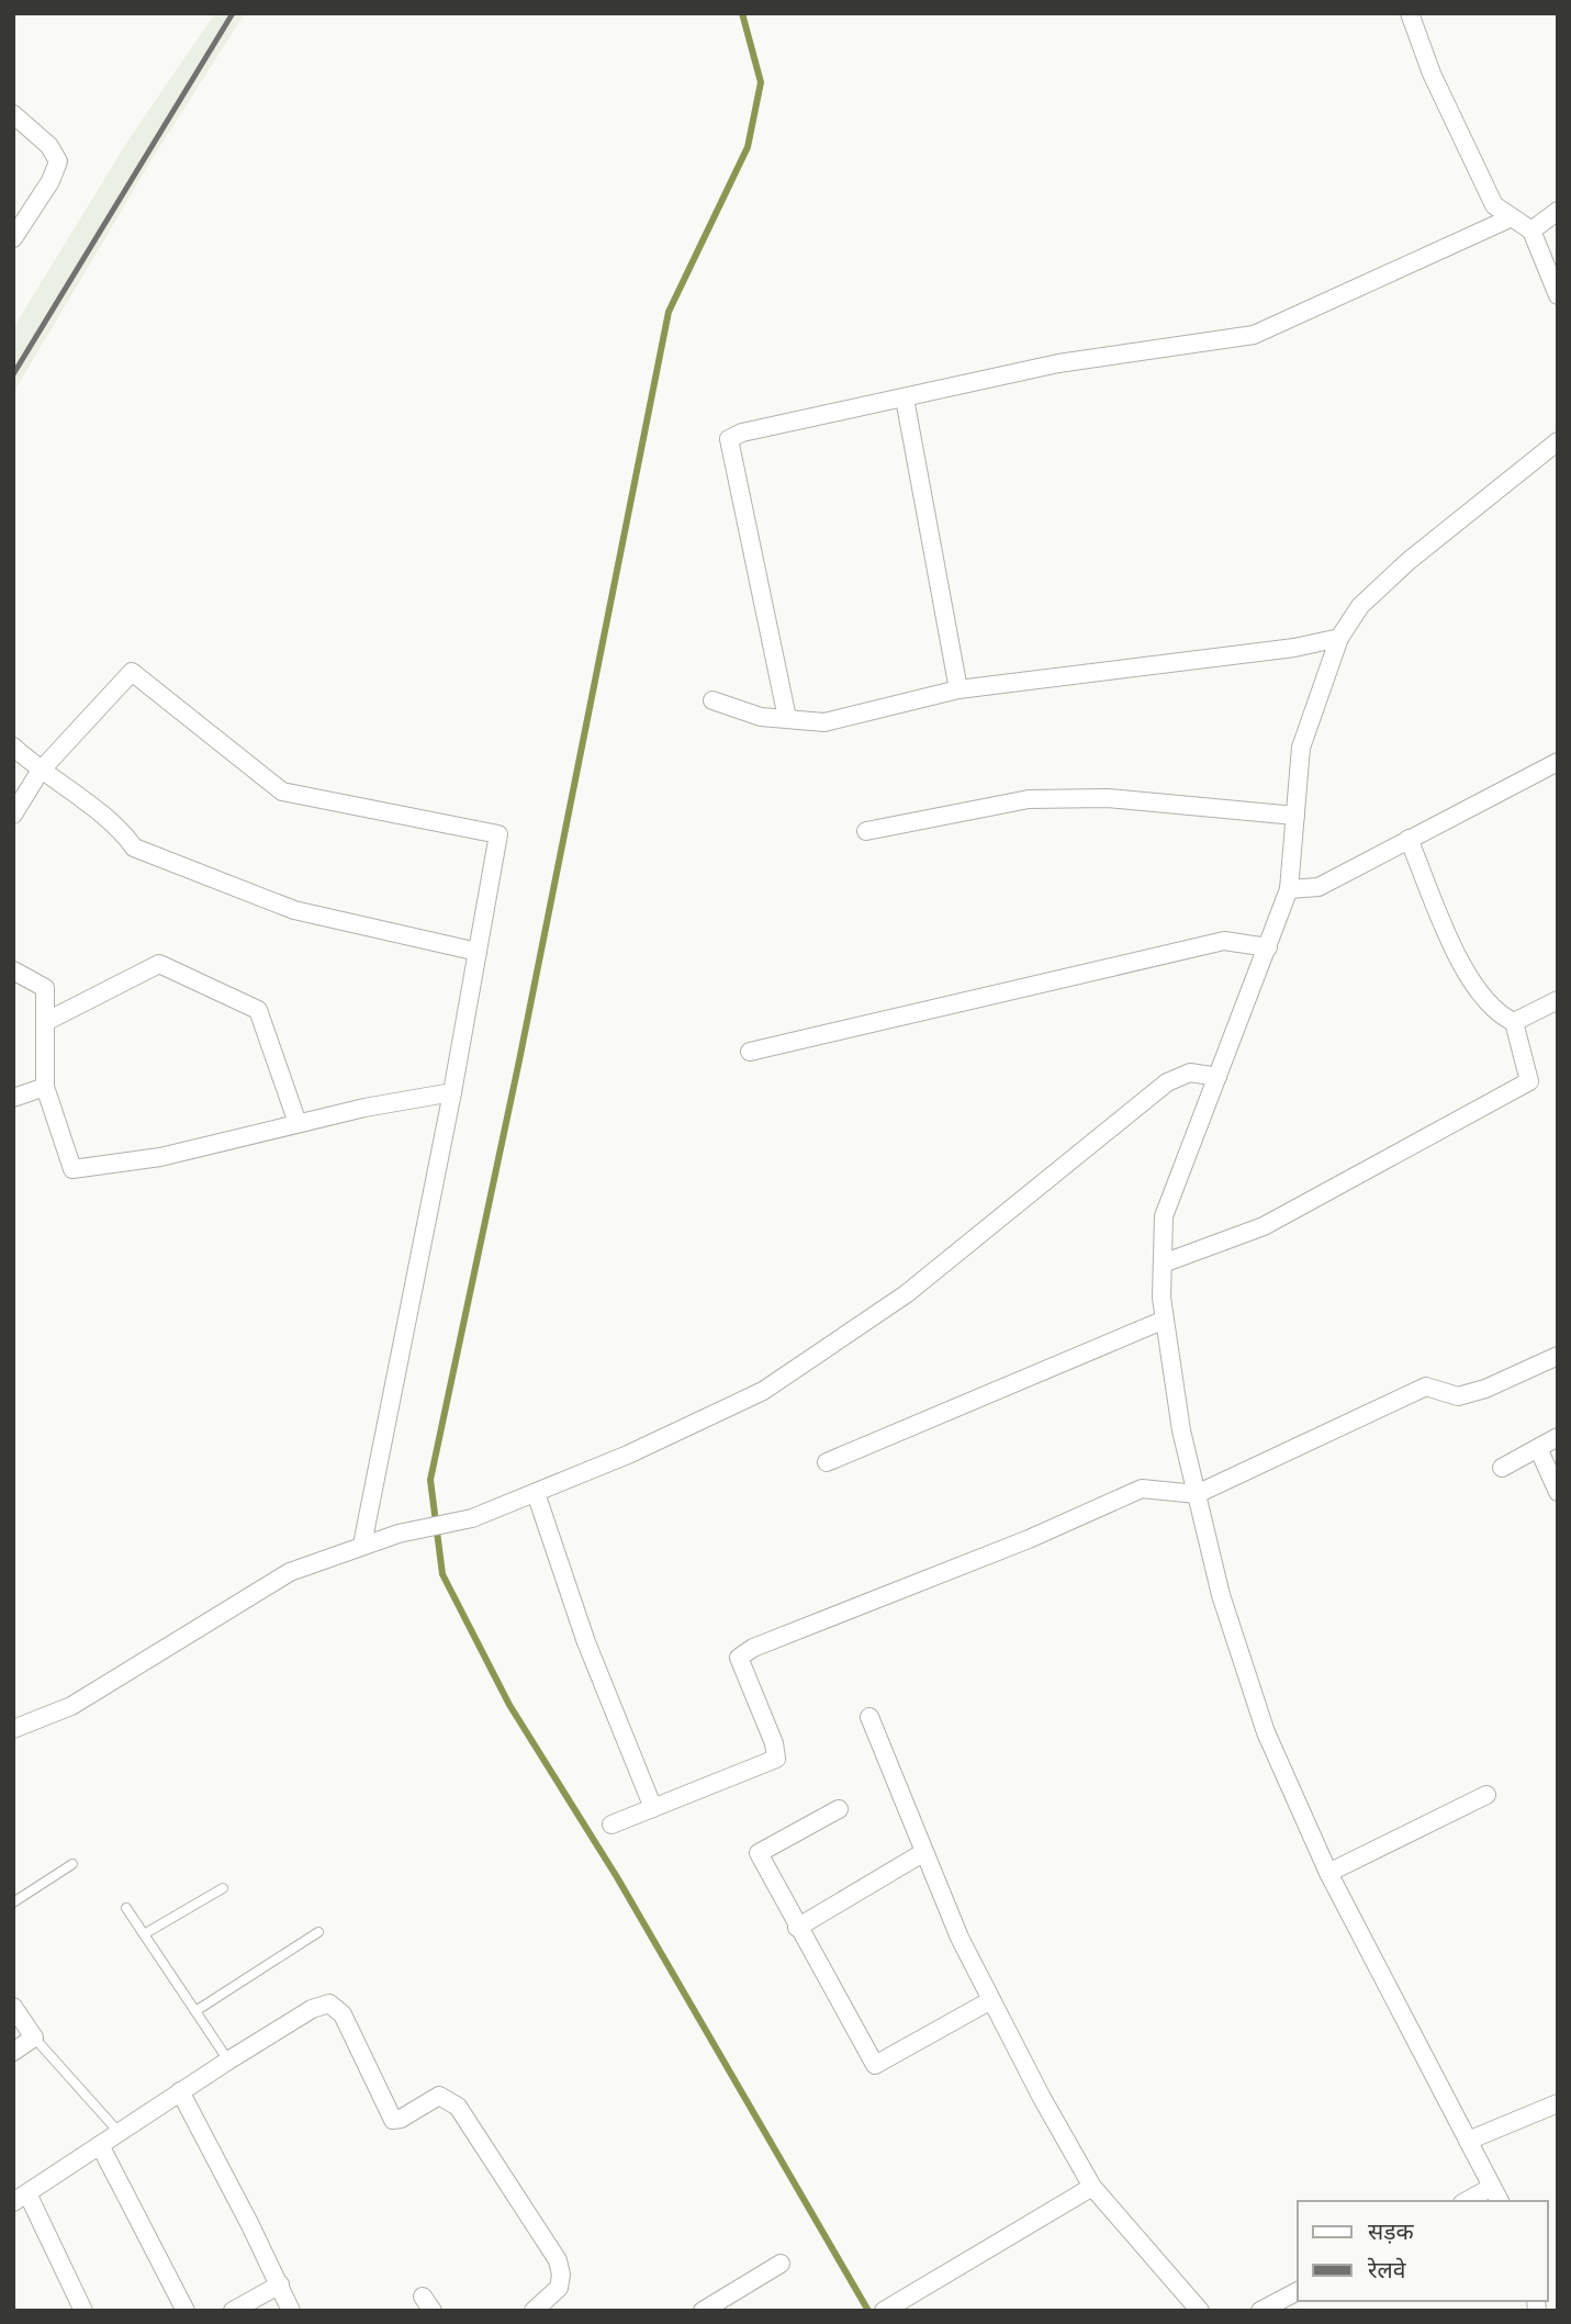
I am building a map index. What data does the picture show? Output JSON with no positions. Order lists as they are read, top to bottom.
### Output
{
  "legend": ["सड़क", "रेलवे"]
}
